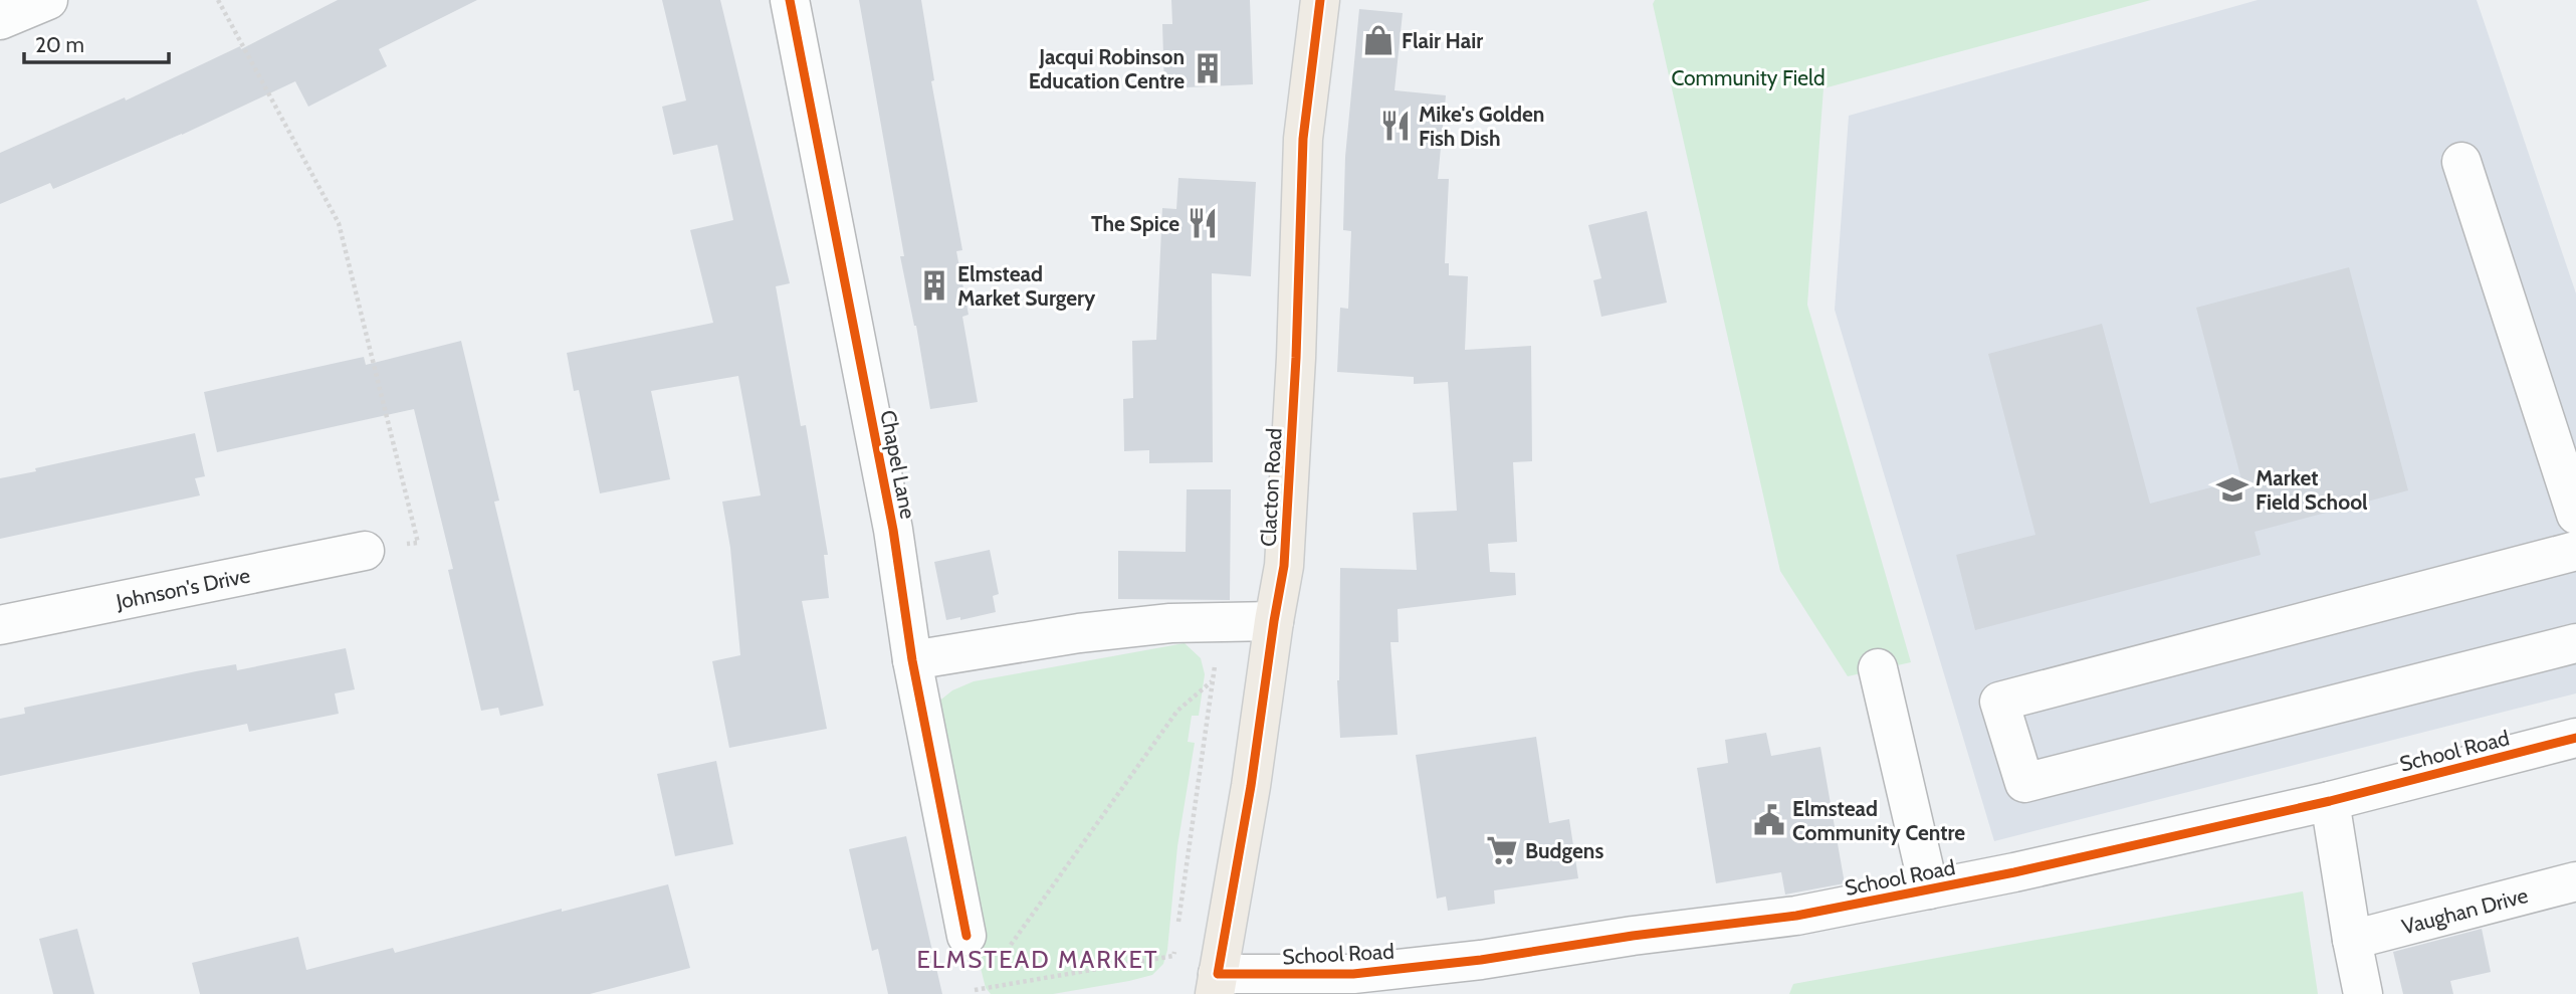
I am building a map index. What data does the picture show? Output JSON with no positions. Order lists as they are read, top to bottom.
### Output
{
  "streets": {
    "main road": ["Clacton Road"],
    "street": [
      "Chapel Lane",
      "Johnson's Drive",
      "School Road",
      "Vaughan Drive"
    ]
  },
  "crossings": [
    ["Clacton Road", "School Road"]
  ],
  "districts": ["ELMSTEAD MARKET"],
  "parks": ["Community Field"],
  "places": {
    "shop": ["Flair Hair"],
    "building": ["Jacqui Robinson Education Centre", "Elmstead Market Surgery"],
    "restaurant": ["Mike's Golden Fish Dish", "The Spice"],
    "school or university": ["Market Field School"],
    "public building": ["Elmstead Community Centre"],
    "supermarket": ["Budgens"]
  },
  "scale_bar": "20 m"
}
